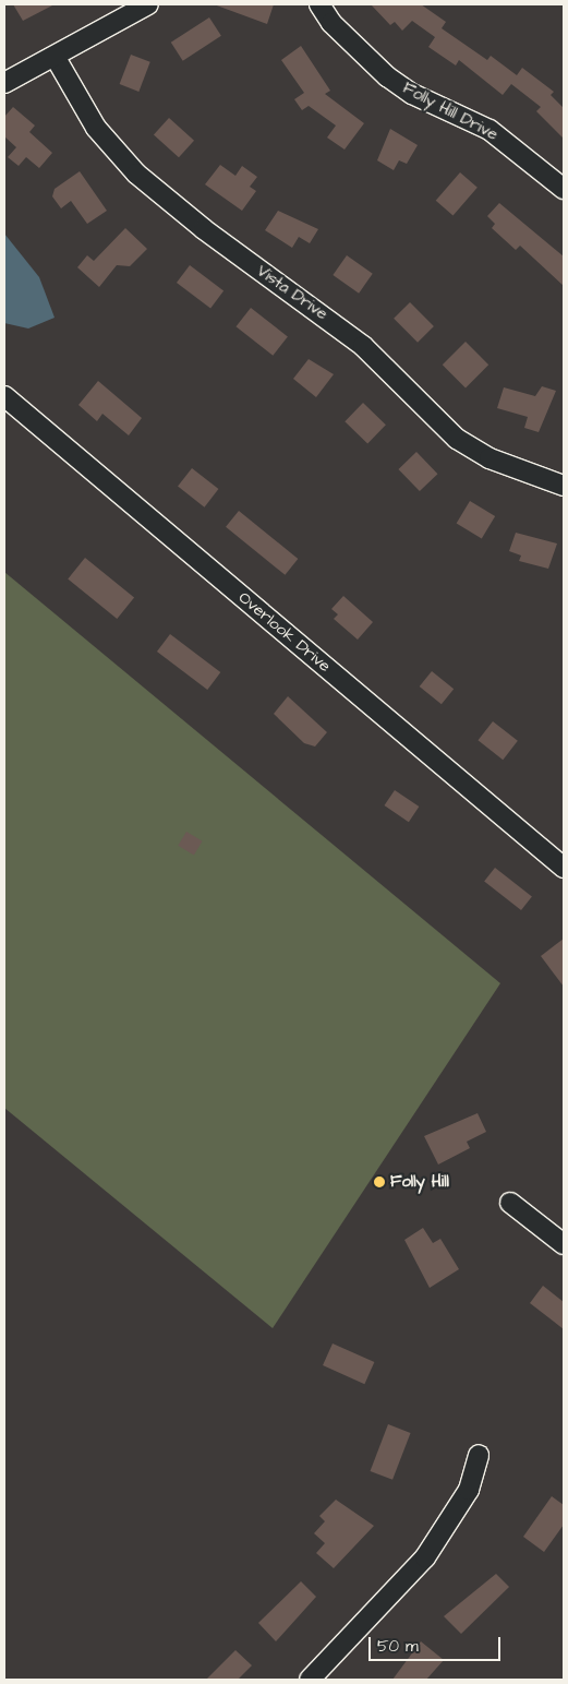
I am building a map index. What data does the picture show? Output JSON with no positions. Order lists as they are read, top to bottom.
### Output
{
  "streets": {
    "street": ["Folly Hill Drive", "Vista Drive", "Overlook Drive"]
  },
  "places": ["Folly Hill"],
  "scale_bar": "50 m"
}
